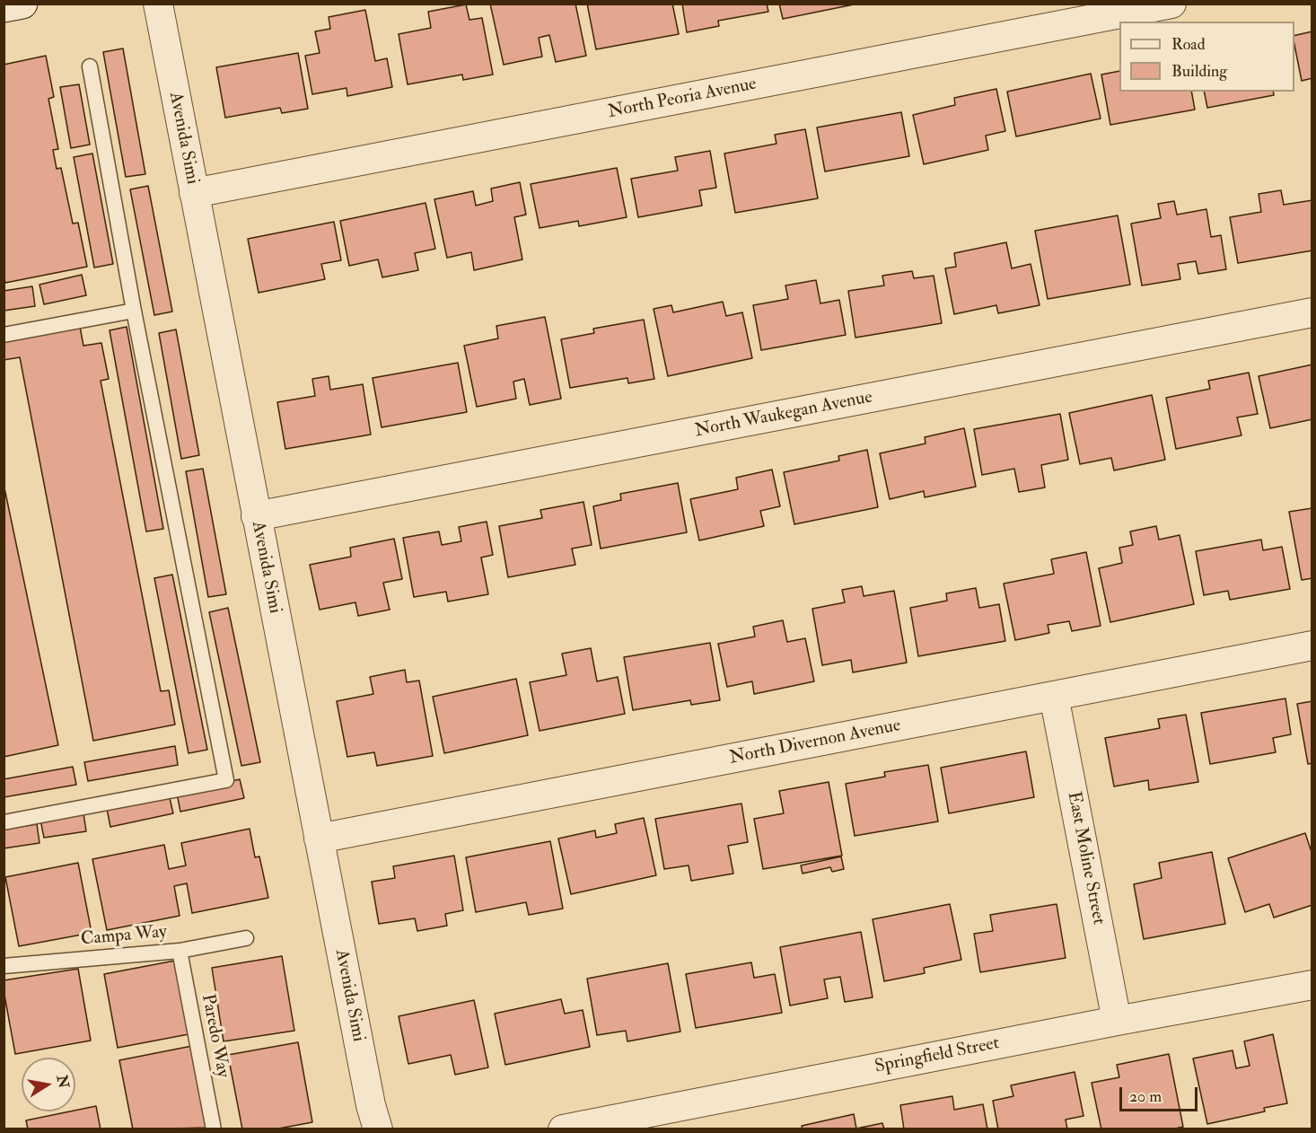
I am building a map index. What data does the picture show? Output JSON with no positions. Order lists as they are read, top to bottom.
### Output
{
  "streets": {
    "street": [
      "North Peoria Avenue",
      "Avenida Simi",
      "North Waukegan Avenue",
      "North Divernon Avenue",
      "East Moline Street",
      "Springfield Street"
    ],
    "lane": ["Campa Way", "Paredo Way"]
  },
  "crossings": [
    ["North Peoria Avenue", "Avenida Simi"],
    ["Avenida Simi", "North Waukegan Avenue"],
    ["Avenida Simi", "North Divernon Avenue"],
    ["North Divernon Avenue", "East Moline Street"],
    ["East Moline Street", "Springfield Street"],
    ["Campa Way", "Paredo Way"]
  ],
  "legend": ["Road", "Building"],
  "scale_bar": "20 m",
  "north": "right"
}
